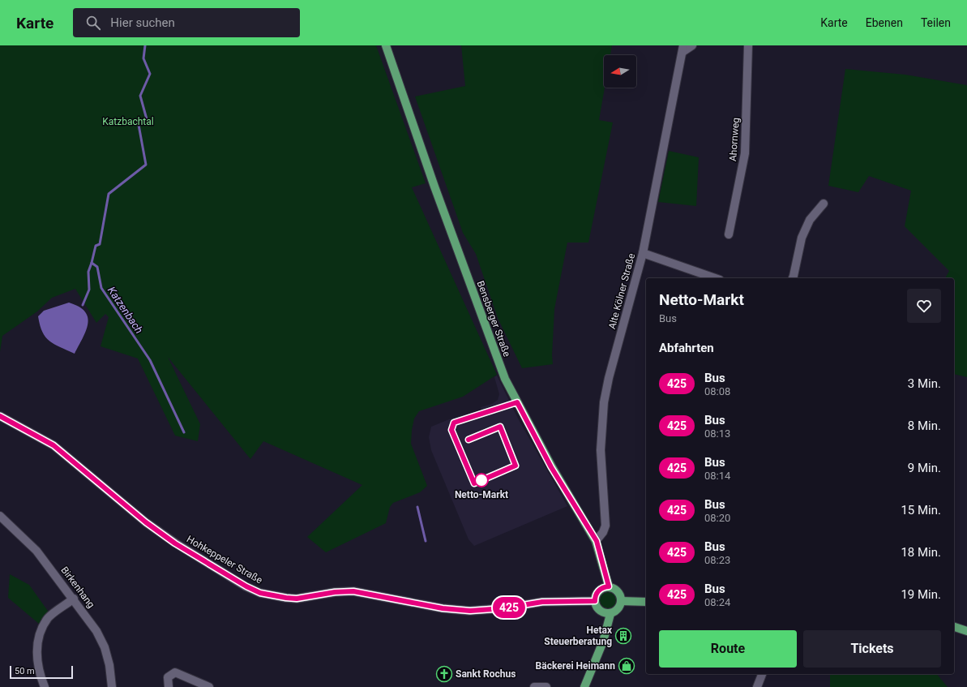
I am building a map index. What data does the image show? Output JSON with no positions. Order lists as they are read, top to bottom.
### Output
{
  "streets": {
    "main road": ["Bensberger Straße"],
    "street": [
      "Ahornweg",
      "Alte Kölner Straße",
      "Hohkeppeler Straße",
      "Birkenhang"
    ]
  },
  "crossings": [
    ["Alte Kölner Straße", "Bensberger Straße"],
    ["Bensberger Straße", "Hohkeppeler Straße"]
  ],
  "water": ["Katzenbach"],
  "parks": ["Katzbachtal"],
  "places": {
    "other": ["Netto-Markt"],
    "building": ["Hetax Steuerberatung"],
    "shop": ["Bäckerei Heimann"],
    "church": ["Sankt Rochus"]
  },
  "lines": ["bus line 425"],
  "scale_bar": "50 m",
  "north": "left",
  "page": {
    "header": "Karte",
    "search": "Hier suchen",
    "nav": ["Karte", "Ebenen", "Teilen"],
    "on_map": "425",
    "heading": [
      ["Netto-Markt", "Bus"],
      "Abfahrten"
    ],
    "list": [
      {
        "mark": "425",
        "name": "Bus",
        "note": "08:08",
        "value": "3 Min."
      },
      {
        "mark": "425",
        "name": "Bus",
        "note": "08:13",
        "value": "8 Min."
      },
      {
        "mark": "425",
        "name": "Bus",
        "note": "08:14",
        "value": "9 Min."
      },
      {
        "mark": "425",
        "name": "Bus",
        "note": "08:20",
        "value": "15 Min."
      },
      {
        "mark": "425",
        "name": "Bus",
        "note": "08:23",
        "value": "18 Min."
      },
      {
        "mark": "425",
        "name": "Bus",
        "note": "08:24",
        "value": "19 Min."
      }
    ],
    "buttons": ["Route", "Tickets"],
    "scale": "50 m"
  }
}
